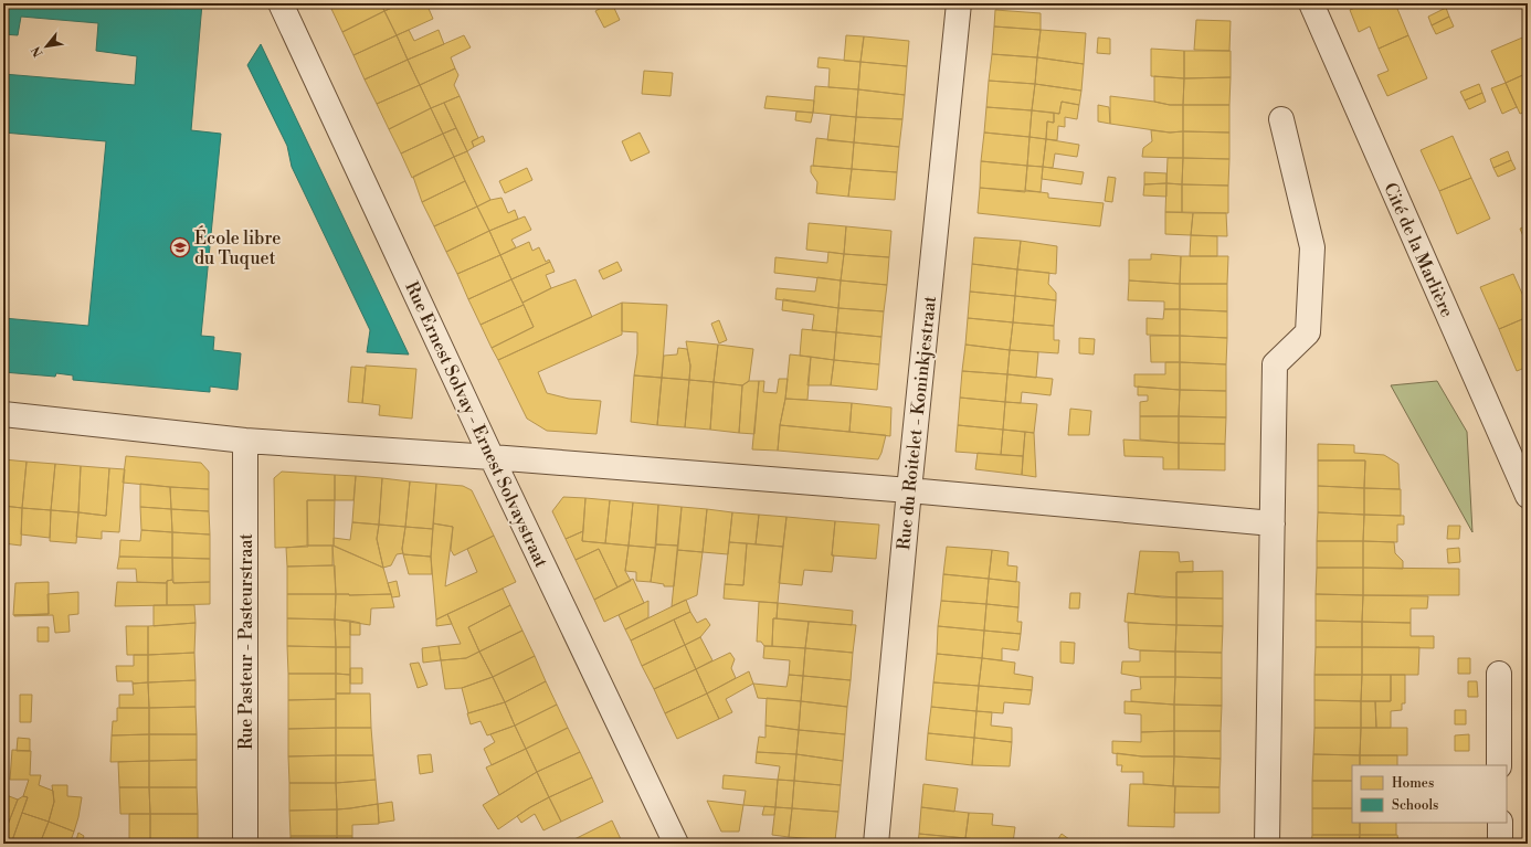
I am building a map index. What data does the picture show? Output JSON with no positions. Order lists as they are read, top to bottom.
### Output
{
  "streets": {
    "street": [
      "Cité de la Marlière",
      "Rue du Roitelet - Koninkjestraat",
      "Rue Ernest Solvay - Ernest Solvaystraat",
      "Rue Pasteur - Pasteurstraat"
    ]
  },
  "places": {
    "school or university": ["École libre du Tuquet"]
  },
  "legend": ["Homes", "Schools"],
  "north": "bottom left"
}
